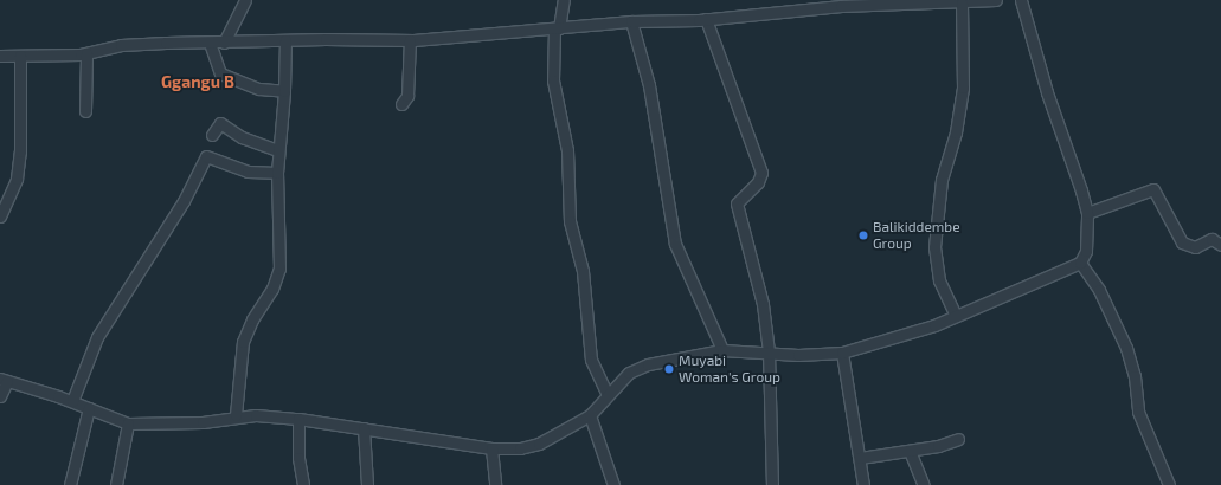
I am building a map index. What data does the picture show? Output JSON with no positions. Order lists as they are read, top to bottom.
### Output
{
  "districts": ["Ggangu B"],
  "places": ["Balikiddembe Group", "Muyabi Woman's Group"]
}
